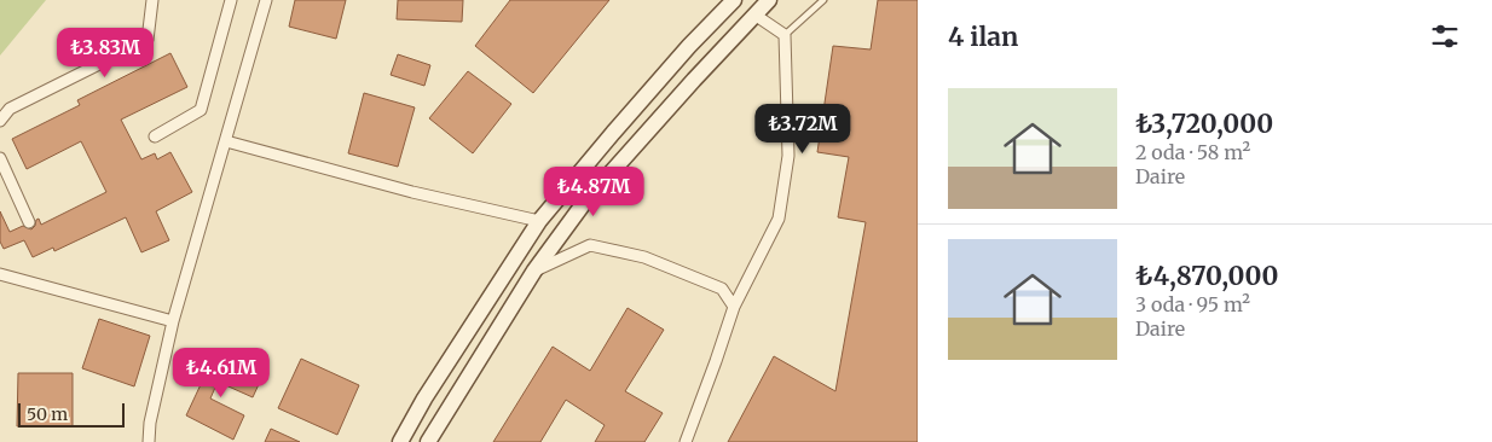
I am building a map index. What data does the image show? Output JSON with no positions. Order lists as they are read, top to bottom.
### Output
{
  "scale_bar": "50 m",
  "page": {
    "heading": "4 ilan",
    "price": [
      "₺3.83M",
      "₺3.72M",
      "₺4.87M",
      "₺4.61M"
    ],
    "list": [
      {
        "name": "₺3,720,000",
        "note": "2 oda · 58 m² · Daire"
      },
      {
        "name": "₺4,870,000",
        "note": "3 oda · 95 m² · Daire"
      }
    ],
    "scale": "50 m"
  }
}
